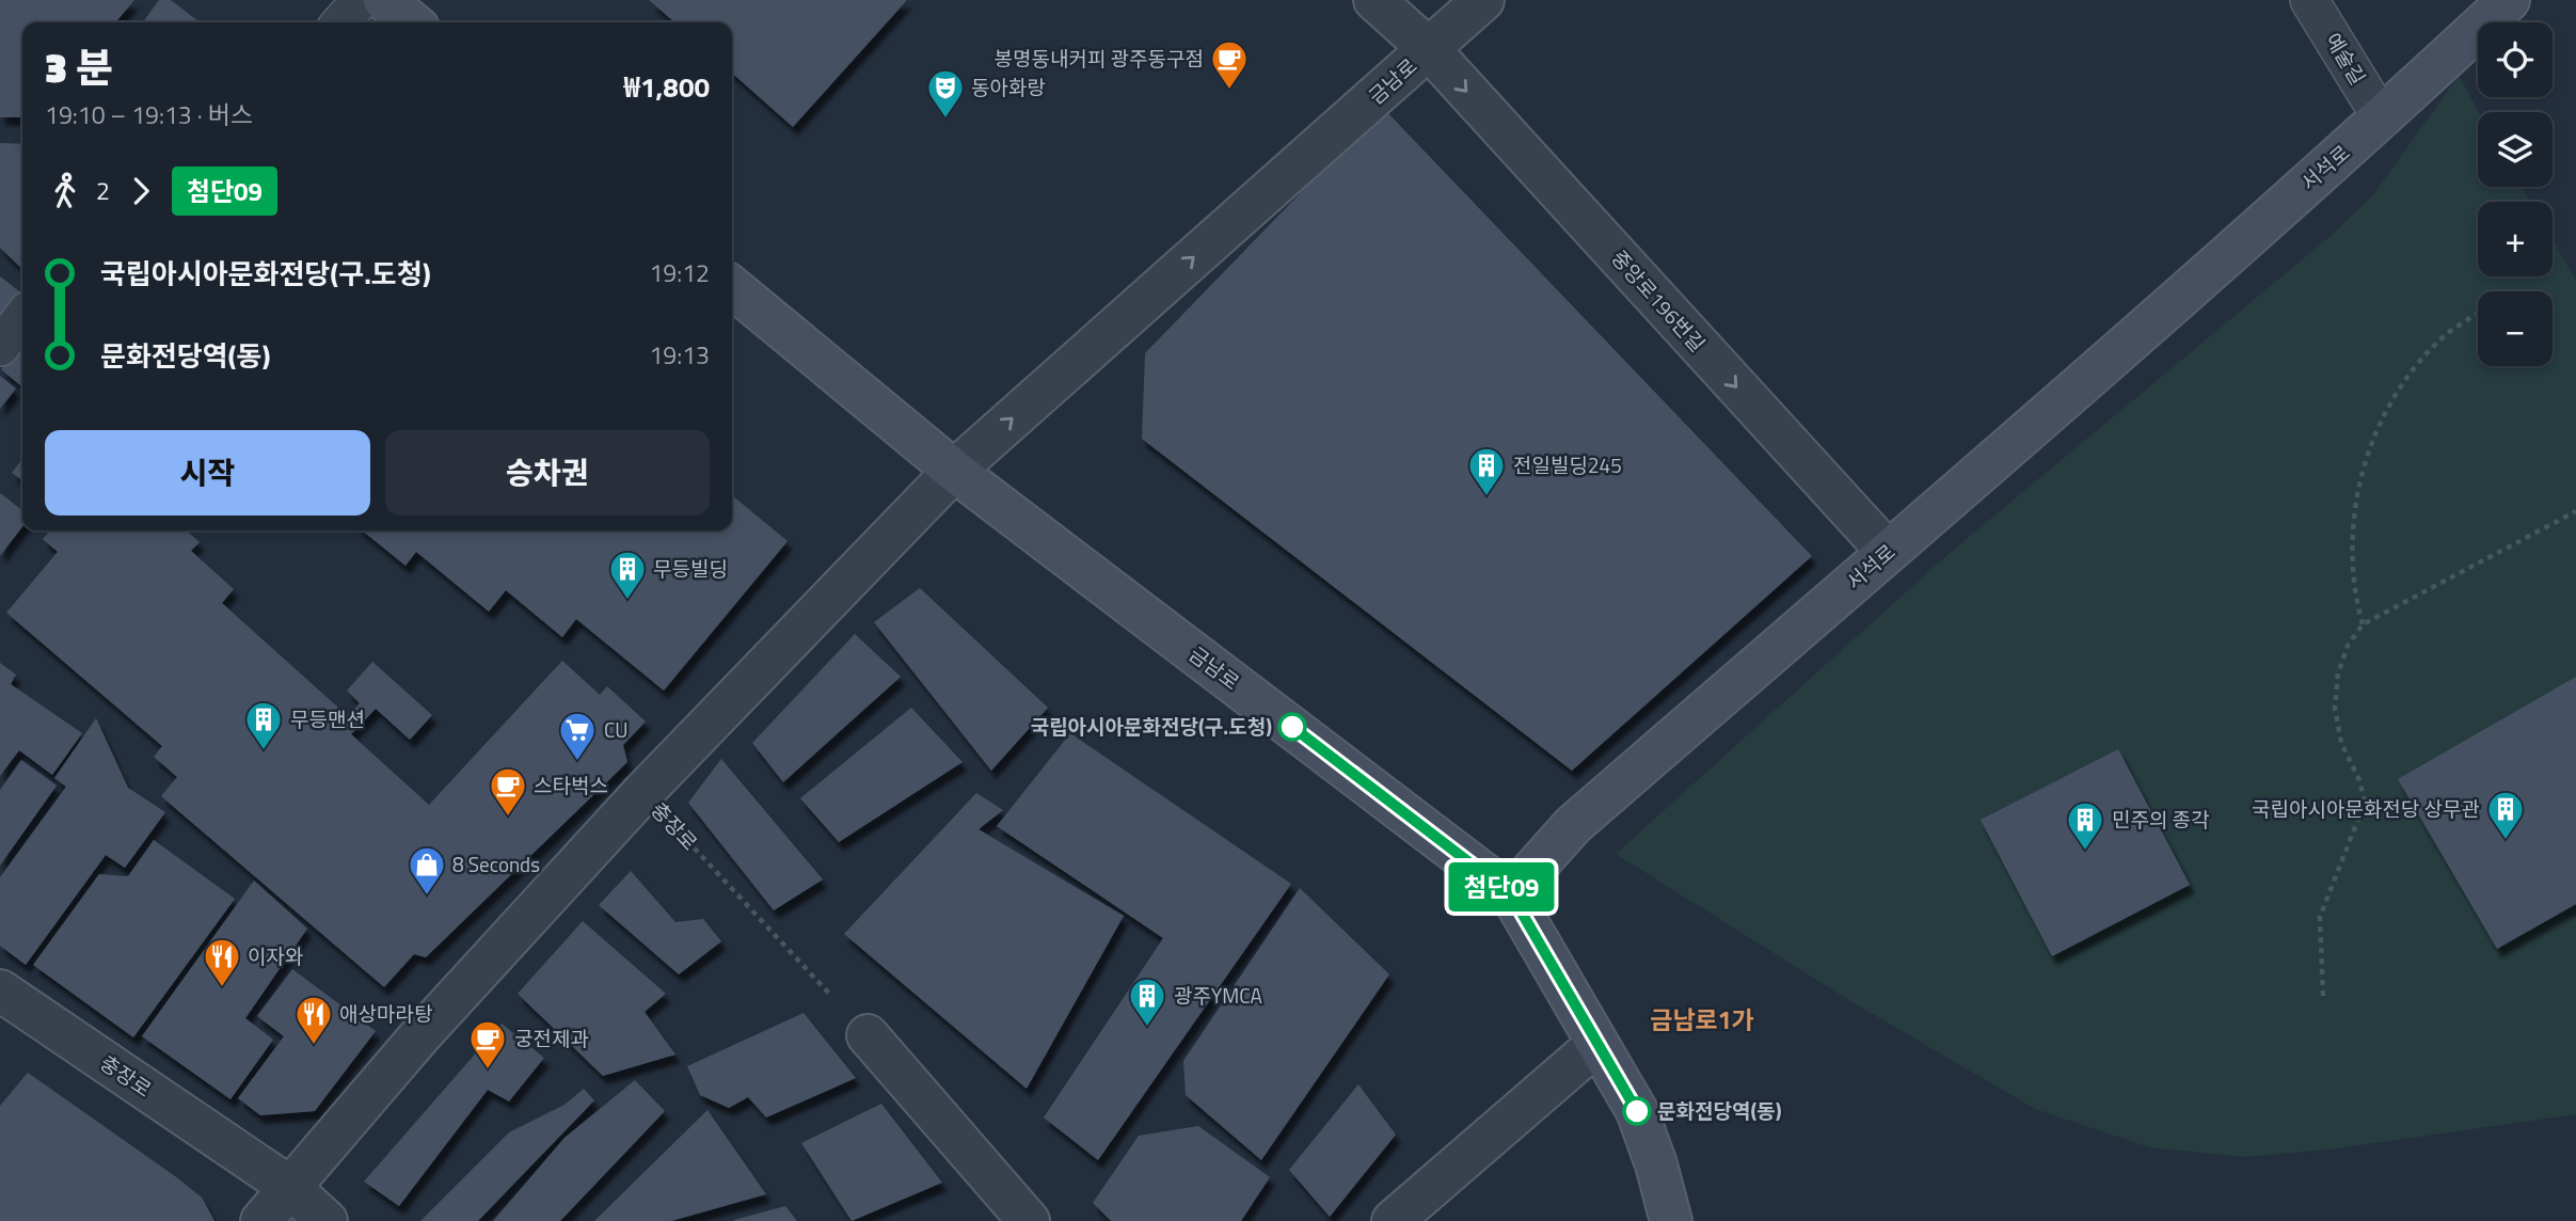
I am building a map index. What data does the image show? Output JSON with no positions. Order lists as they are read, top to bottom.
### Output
{
  "streets": {
    "street": [
      "금남로",
      "서석로",
      "중앙로196번길",
      "충장로"
    ],
    "lane": ["예술길"]
  },
  "crossings": [
    ["예술길", "서석로"],
    ["금남로", "서석로"],
    ["금남로", "중앙로196번길"],
    ["금남로", "충장로"],
    ["서석로", "중앙로196번길"]
  ],
  "one_way": ["중앙로196번길"],
  "districts": ["금남로1가"],
  "places": {
    "cafe": ["봉명동내커피 광주동구점", "스타벅스", "궁전제과"],
    "theatre": ["동아화랑"],
    "building": [
      "전일빌딩245",
      "무등빌딩",
      "무등맨션",
      "국립아시아문화전당 상무관",
      "민주의 종각",
      "광주YMCA"
    ],
    "other": ["국립아시아문화전당(구.도청)", "문화전당역(동)"],
    "supermarket": ["CU"],
    "shop": ["8 Seconds"],
    "restaurant": ["이자와", "애상마라탕"]
  },
  "lines": ["bus line 첨단09"],
  "page": {
    "on_map": "첨단09",
    "map_buttons": ["+", "−"],
    "heading": ["3 분", "19:10 – 19:13 · 버스", "₩1,800"],
    "legs": ["2", "첨단09"],
    "list": [
      {
        "name": "국립아시아문화전당(구.도청)",
        "value": "19:12"
      },
      {
        "name": "문화전당역(동)",
        "value": "19:13"
      }
    ],
    "buttons": ["시작", "승차권"]
  }
}
